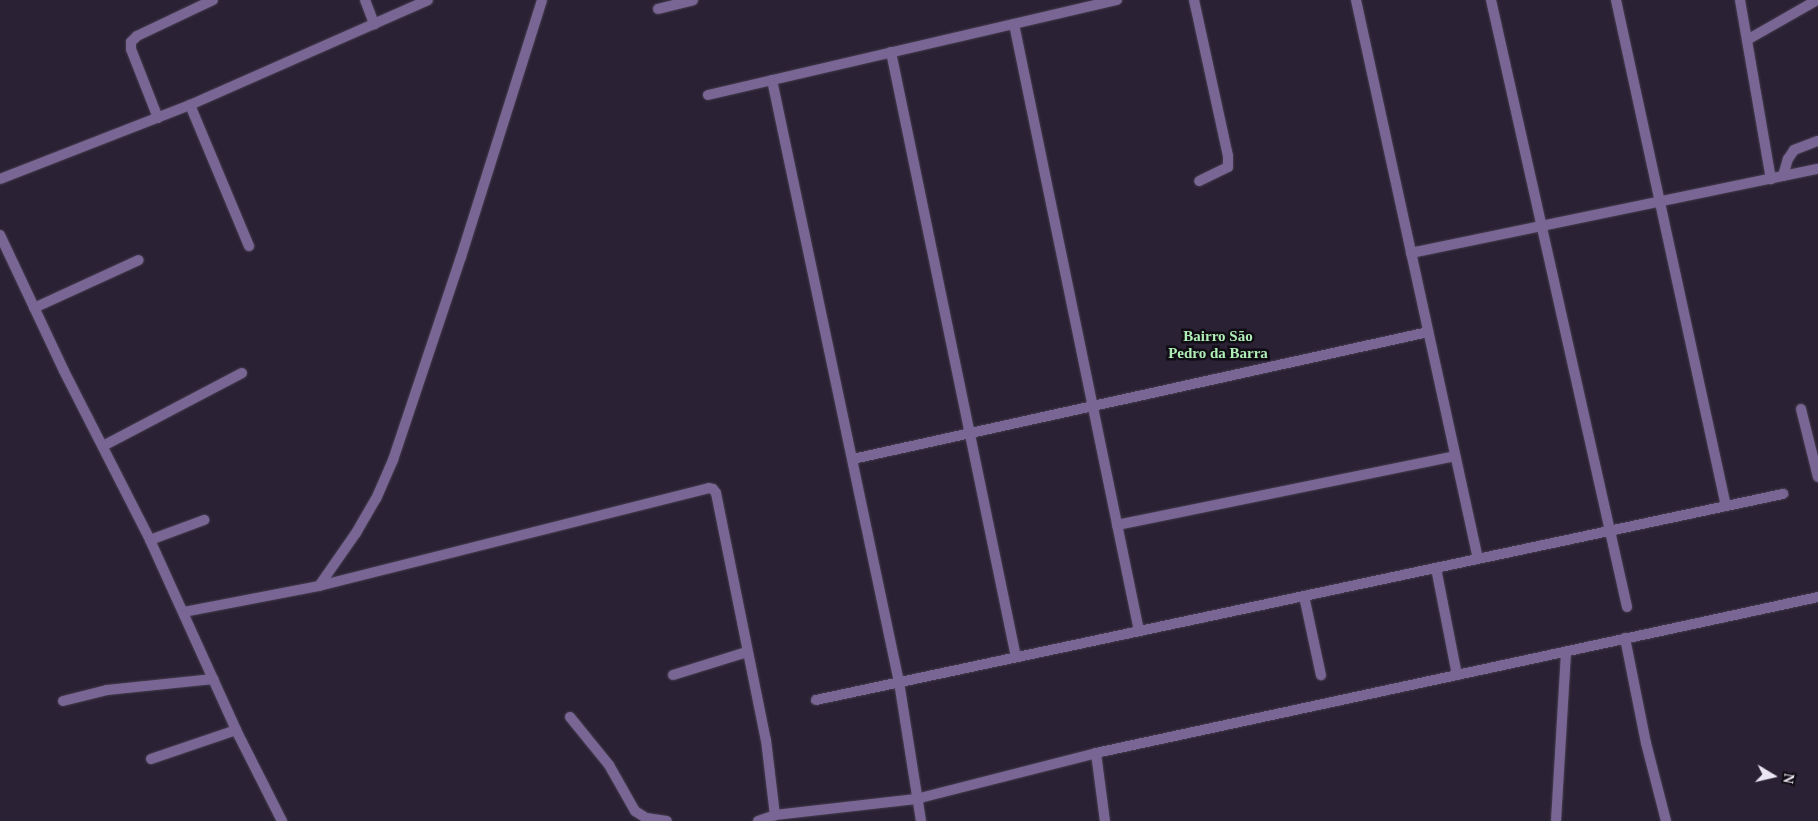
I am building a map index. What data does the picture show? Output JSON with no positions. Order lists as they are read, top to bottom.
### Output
{
  "districts": ["Bairro São Pedro da Barra"],
  "north": "right"
}
